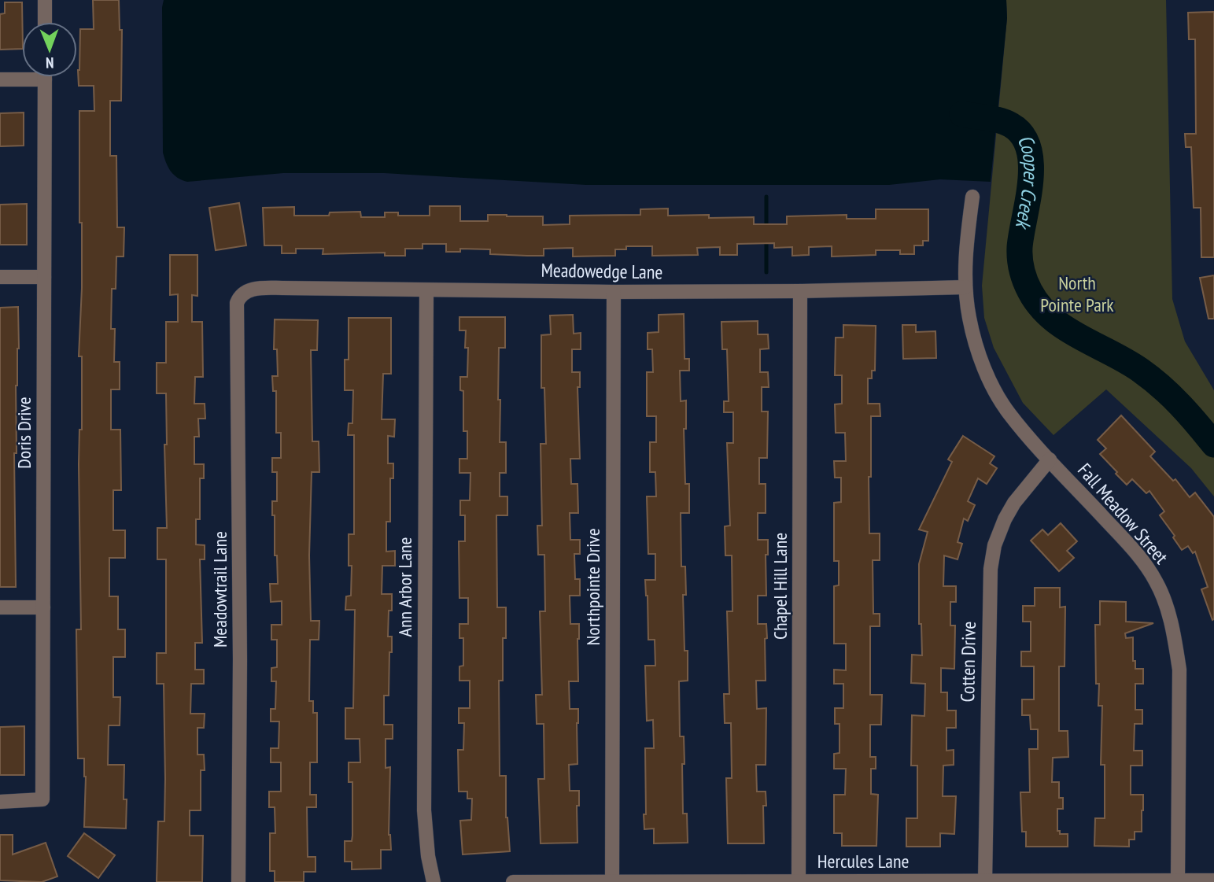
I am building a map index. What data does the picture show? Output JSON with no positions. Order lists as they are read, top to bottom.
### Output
{
  "streets": {
    "street": [
      "Meadowedge Lane",
      "Doris Drive",
      "Fall Meadow Street",
      "Chapel Hill Lane",
      "Ann Arbor Lane",
      "Northpointe Drive",
      "Meadowtrail Lane",
      "Cotten Drive",
      "Hercules Lane"
    ]
  },
  "crossings": [
    ["Meadowedge Lane", "Fall Meadow Street"],
    ["Meadowedge Lane", "Chapel Hill Lane"],
    ["Meadowedge Lane", "Ann Arbor Lane"],
    ["Meadowedge Lane", "Northpointe Drive"],
    ["Meadowedge Lane", "Meadowtrail Lane"],
    ["Fall Meadow Street", "Cotten Drive"],
    ["Fall Meadow Street", "Hercules Lane"],
    ["Chapel Hill Lane", "Hercules Lane"],
    ["Northpointe Drive", "Hercules Lane"],
    ["Cotten Drive", "Hercules Lane"]
  ],
  "water": ["Cooper Creek"],
  "parks": ["North Pointe Park"],
  "north": "bottom"
}
